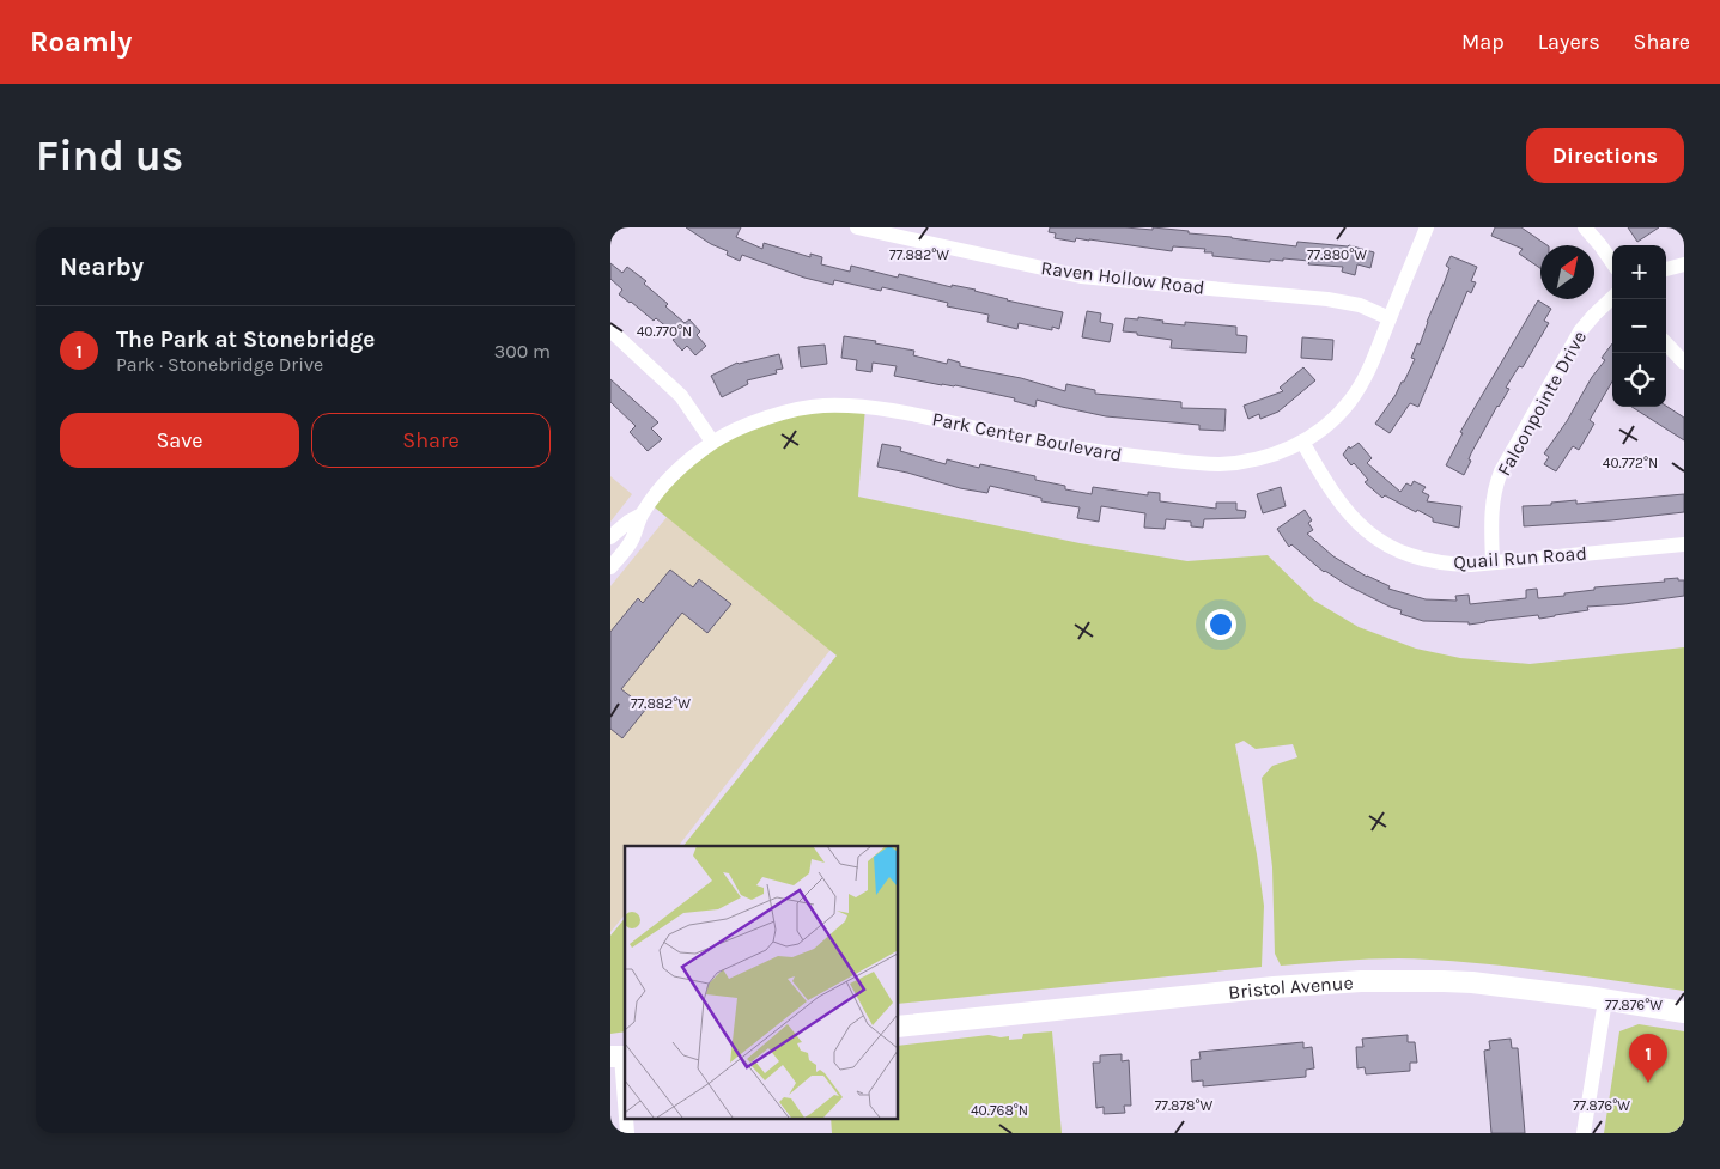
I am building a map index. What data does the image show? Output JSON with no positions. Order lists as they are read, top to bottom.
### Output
{
  "streets": {
    "street": [
      "Raven Hollow Road",
      "Falconpointe Drive",
      "Park Center Boulevard",
      "Quail Run Road",
      "Bristol Avenue"
    ]
  },
  "crossings": [
    ["Raven Hollow Road", "Park Center Boulevard"],
    ["Falconpointe Drive", "Quail Run Road"],
    ["Park Center Boulevard", "Quail Run Road"]
  ],
  "north": "top right",
  "page": {
    "header": "Roamly",
    "nav": ["Map", "Layers", "Share"],
    "buttons": [
      "Directions",
      ["Save", "Share"]
    ],
    "title": "Find us",
    "heading": "Nearby",
    "map_buttons": ["+", "−"],
    "list": [
      {
        "mark": "1",
        "name": "The Park at Stonebridge",
        "note": "Park · Stonebridge Drive",
        "value": "300 m"
      }
    ],
    "pins": "1"
  },
  "coordinates": [
    "77.882°W",
    "77.880°W",
    "40.770°N",
    "40.772°N",
    "77.876°W",
    "77.878°W",
    "40.768°N"
  ]
}
